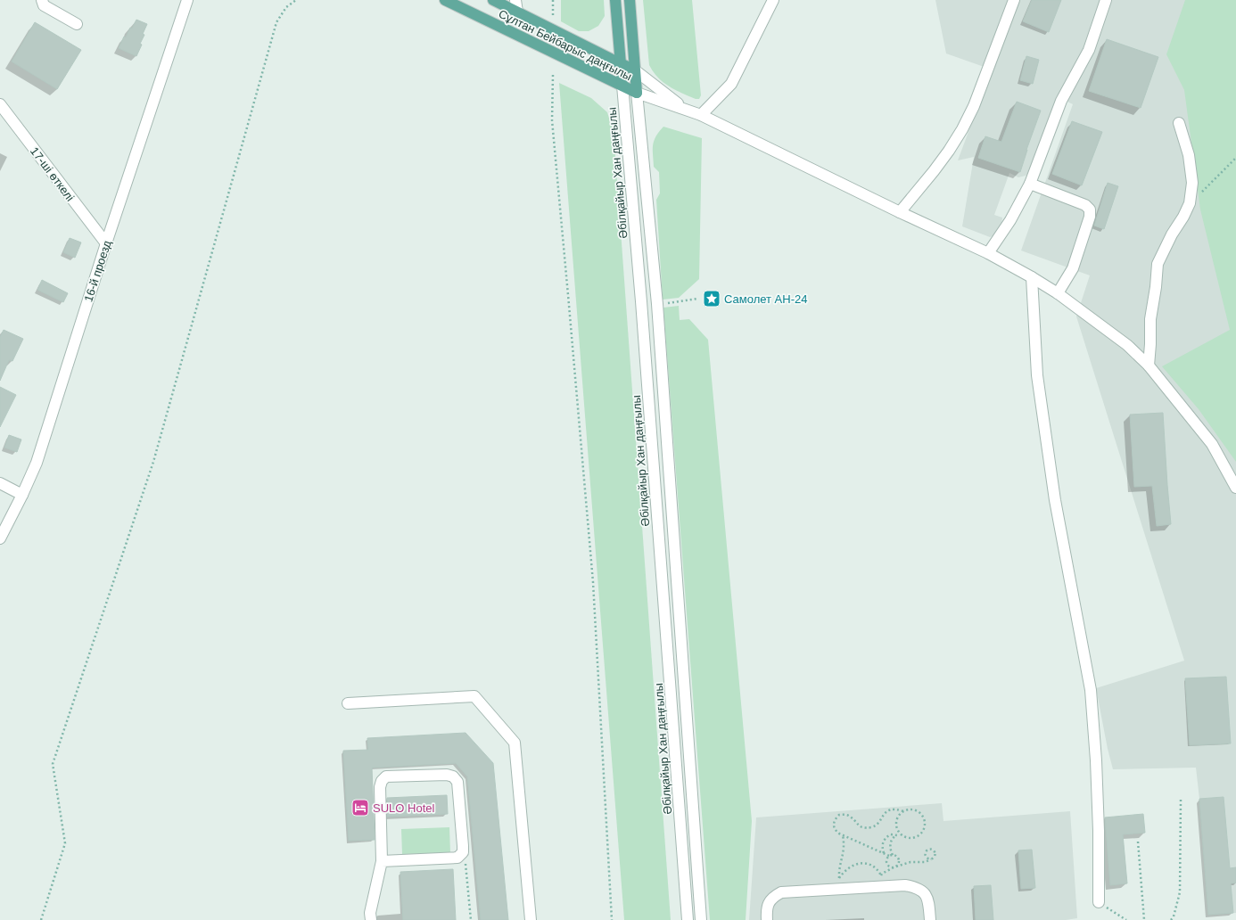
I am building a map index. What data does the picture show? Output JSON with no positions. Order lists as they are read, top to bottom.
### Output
{
  "streets": {
    "main road": ["Сұлтан Бейбарыс даңғылы", "Әбілқайыр Хан даңғылы"],
    "street": ["17-ші өткелі", "16-й проезд"]
  },
  "crossings": [
    ["Сұлтан Бейбарыс даңғылы", "Әбілқайыр Хан даңғылы"],
    ["17-ші өткелі", "16-й проезд"]
  ],
  "places": {
    "place": ["Самолет АН-24"],
    "hotel": ["SULO Hotel"]
  }
}
